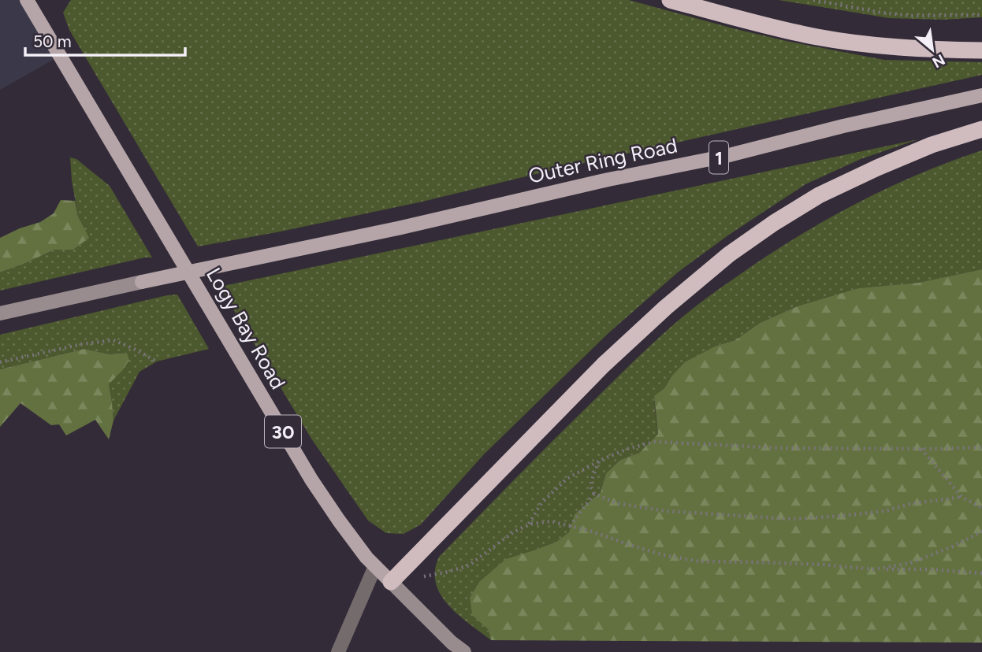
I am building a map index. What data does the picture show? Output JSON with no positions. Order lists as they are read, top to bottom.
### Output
{
  "streets": {
    "main road": [
      "1",
      "Outer Ring Road",
      "Logy Bay Road",
      "30"
    ]
  },
  "scale_bar": "50 m",
  "north": "bottom right"
}
